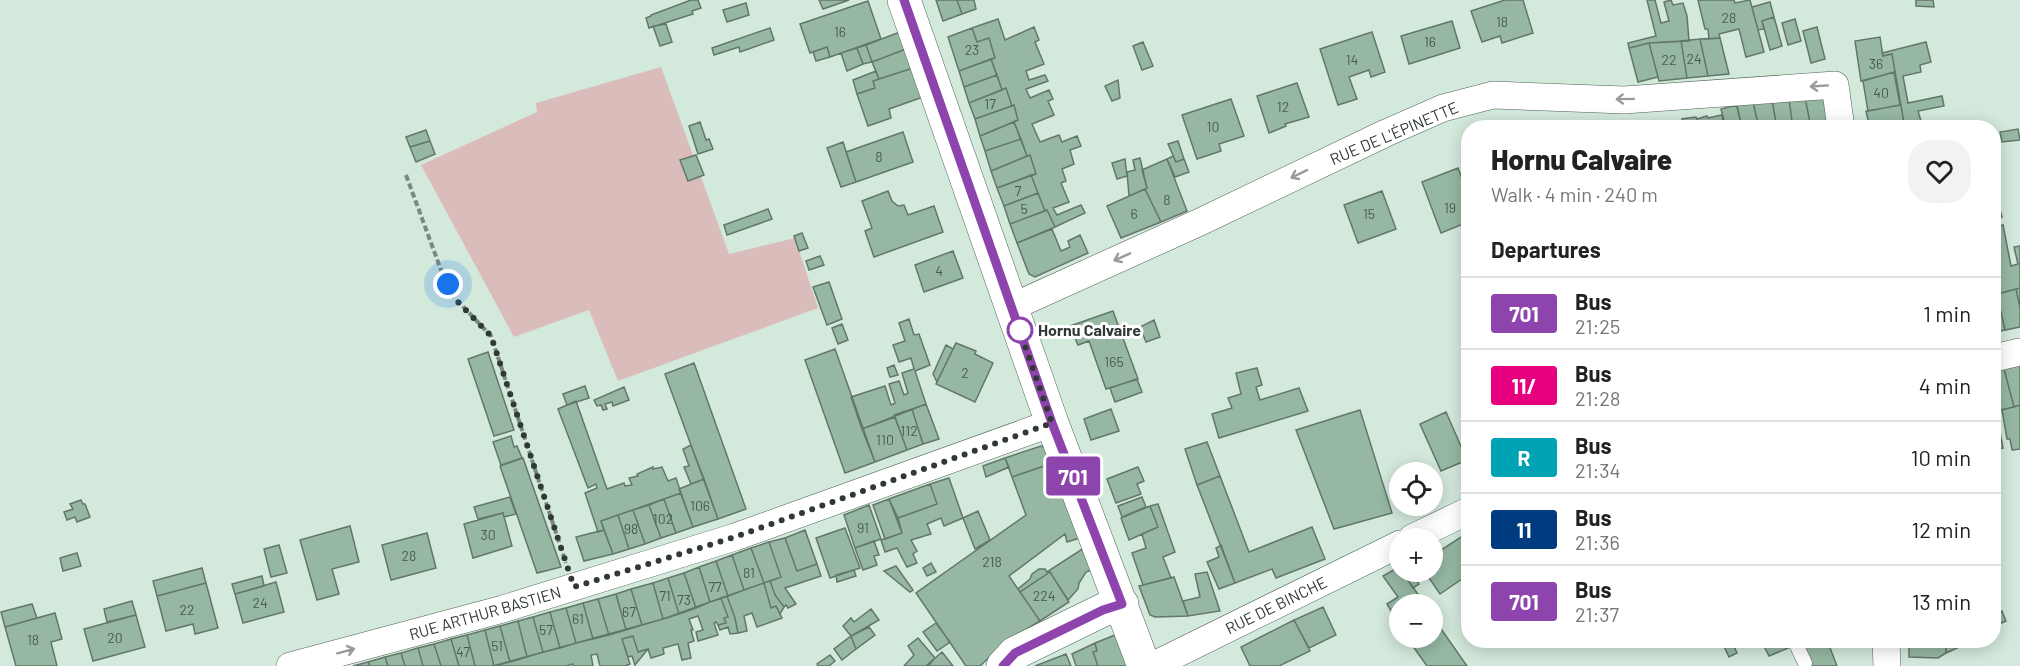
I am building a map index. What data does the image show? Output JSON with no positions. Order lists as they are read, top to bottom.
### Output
{
  "streets": {
    "street": ["RUE DE L'ÉPINETTE", "RUE DE BINCHE", "RUE ARTHUR BASTIEN"]
  },
  "one_way": ["RUE DE L'ÉPINETTE", "RUE ARTHUR BASTIEN"],
  "places": ["Hornu Calvaire"],
  "lines": ["bus line 701"],
  "house_numbers": [
    "28",
    "18",
    "16",
    "16",
    "23",
    "24",
    "14",
    "22",
    "36",
    "40",
    "17",
    "12",
    "10",
    "8",
    "7",
    "8",
    "19",
    "5",
    "6",
    "15",
    "4",
    "165",
    "2",
    "112",
    "110",
    "106",
    "102",
    "91",
    "98",
    "30",
    "28",
    "218",
    "81",
    "77",
    "71",
    "224",
    "73",
    "24",
    "22",
    "67",
    "61",
    "57",
    "20",
    "18",
    "51",
    "47"
  ],
  "page": {
    "on_map": "701",
    "heading": [
      ["Hornu Calvaire", "Walk · 4 min · 240 m"],
      "Departures"
    ],
    "list": [
      {
        "mark": "701",
        "name": "Bus",
        "note": "21:25",
        "value": "1 min"
      },
      {
        "mark": "11/",
        "name": "Bus",
        "note": "21:28",
        "value": "4 min"
      },
      {
        "mark": "R",
        "name": "Bus",
        "note": "21:34",
        "value": "10 min"
      },
      {
        "mark": "11",
        "name": "Bus",
        "note": "21:36",
        "value": "12 min"
      },
      {
        "mark": "701",
        "name": "Bus",
        "note": "21:37",
        "value": "13 min"
      }
    ],
    "map_buttons": ["+", "−"]
  }
}
